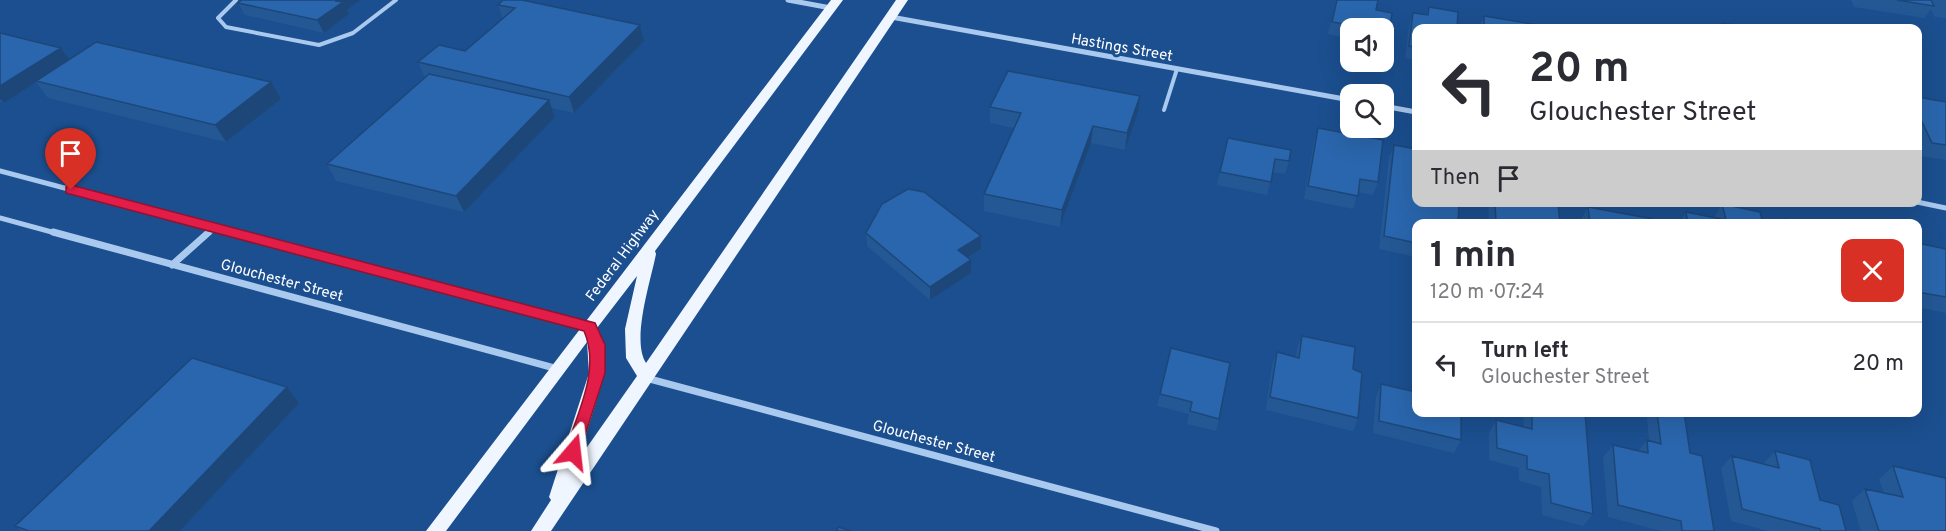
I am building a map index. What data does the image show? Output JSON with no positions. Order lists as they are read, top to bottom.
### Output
{
  "streets": {
    "main road": ["Federal Highway"],
    "street": ["Hastings Street", "Glouchester Street"]
  },
  "crossings": [
    ["Federal Highway", "Glouchester Street"]
  ],
  "page": {
    "turn": ["20 m", "Glouchester Street"],
    "then": "Then",
    "heading": ["1 min", "120 m · 07:24"],
    "list": [
      {
        "name": "Turn left",
        "note": "Glouchester Street",
        "value": "20 m"
      }
    ]
  }
}
